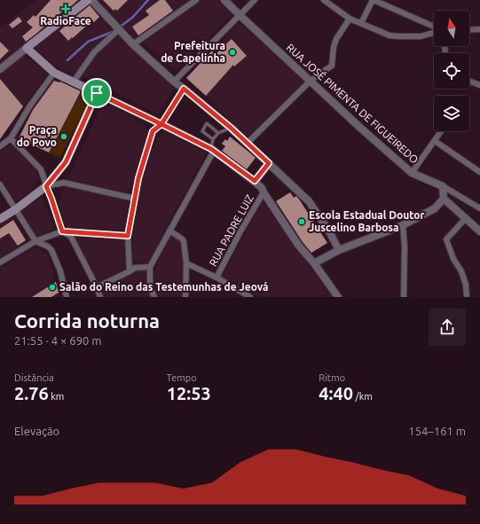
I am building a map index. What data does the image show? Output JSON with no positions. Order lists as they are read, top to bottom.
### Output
{
  "streets": {
    "street": ["RUA JOSÉ PIMENTA DE FIGUEIREDO", "RUA PADRE LUIZ"]
  },
  "places": {
    "health": ["RadioFace"],
    "other": [
      "Prefeitura de Capelinha",
      "Praça do Povo",
      "Escola Estadual Doutor Juscelino Barbosa",
      "Salão do Reino das Testemunhas de Jeová"
    ]
  },
  "north": "top",
  "page": {
    "heading": ["Corrida noturna", "21:55 · 4 × 690 m"],
    "stats": [
      ["Distância", "2.76 km"],
      ["Tempo", "12:53"],
      ["Ritmo", "4:40 /km"]
    ],
    "chart": ["Elevação", "154–161 m"]
  }
}
